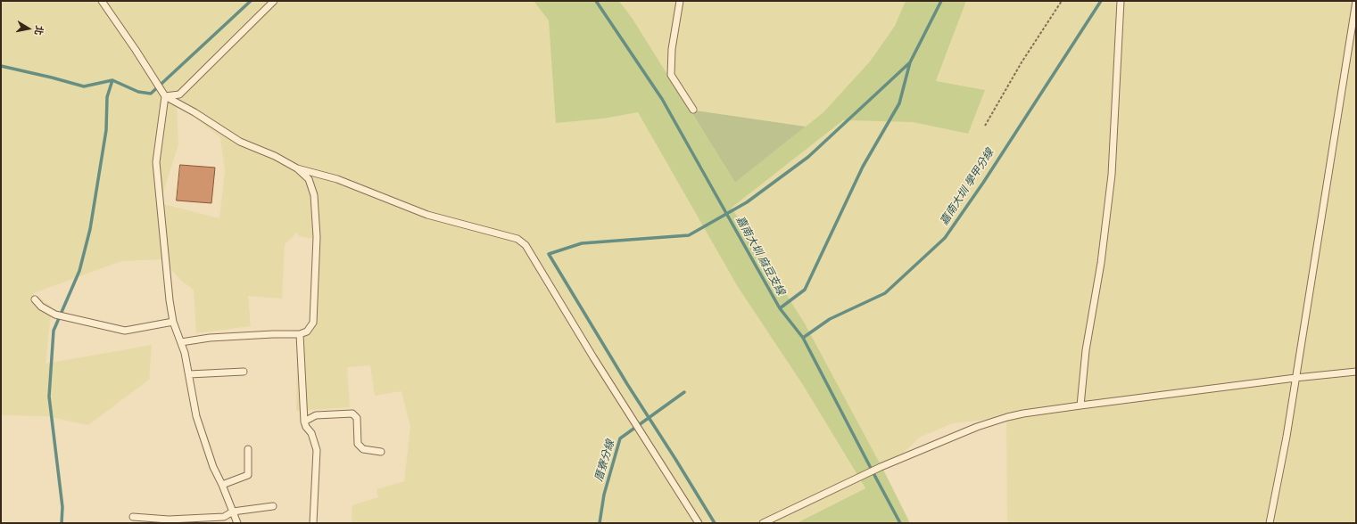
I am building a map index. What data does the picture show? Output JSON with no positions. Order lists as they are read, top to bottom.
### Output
{
  "water": ["嘉南大圳 學甲分線", "嘉南大圳 麻豆支線", "厝寮分線"],
  "north": "right"
}
